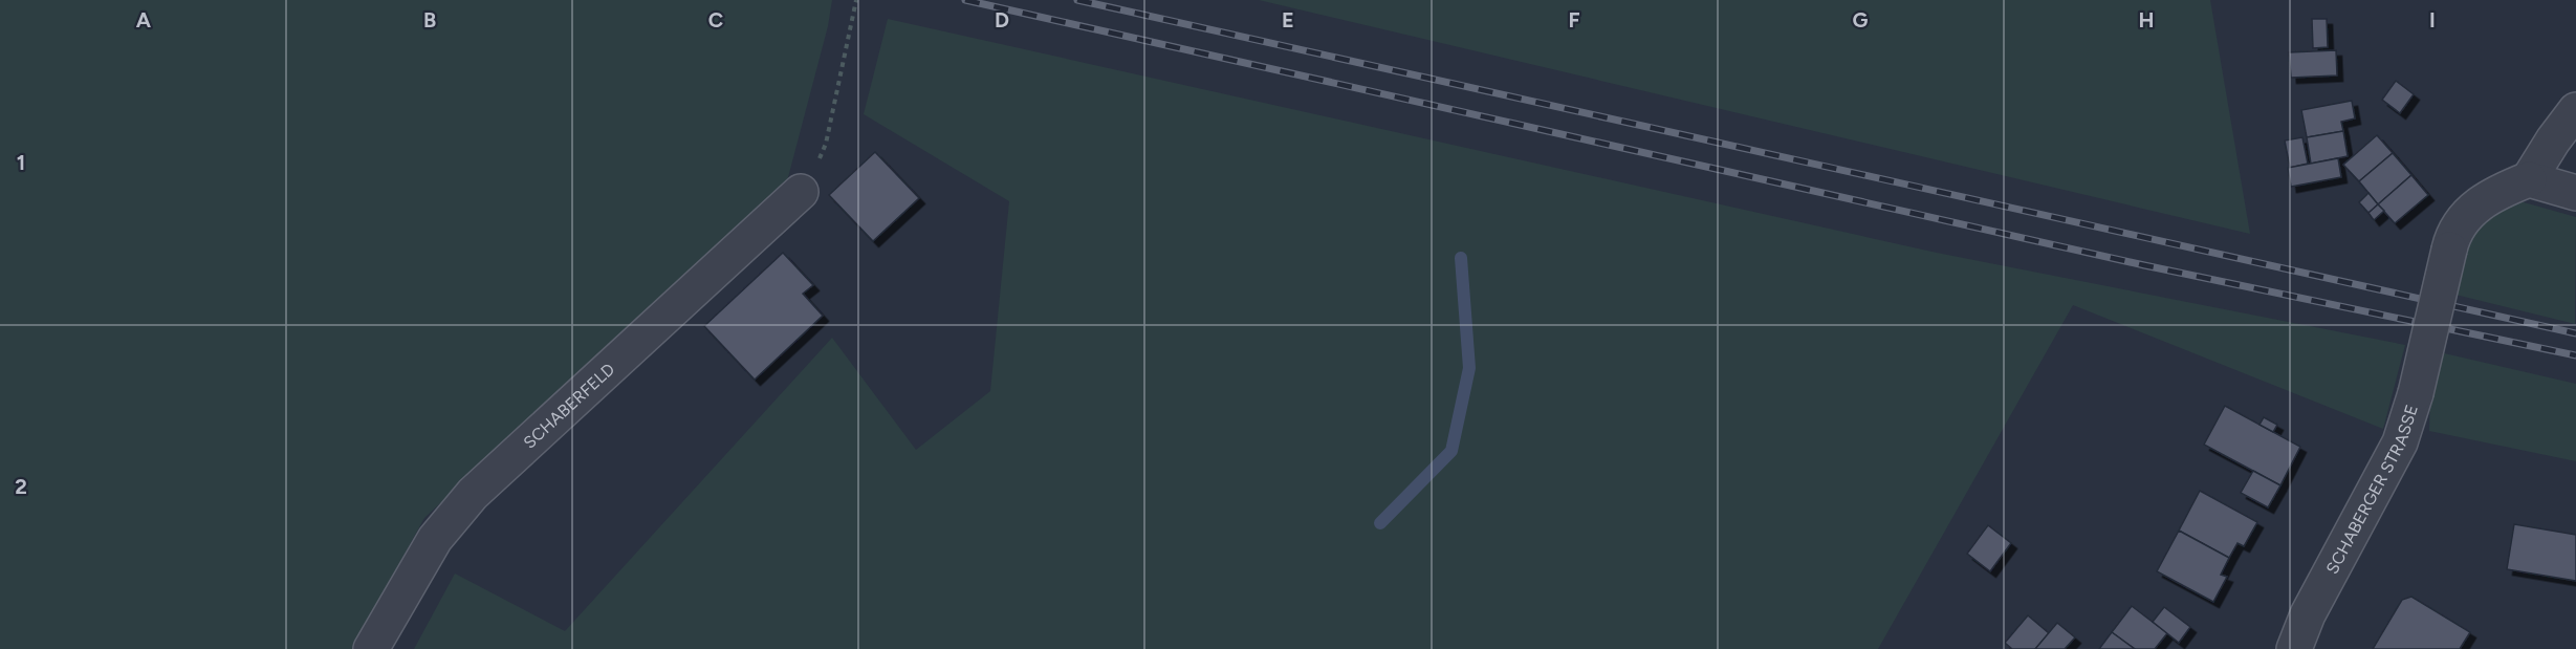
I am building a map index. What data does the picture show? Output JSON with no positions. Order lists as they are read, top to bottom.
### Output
{
  "streets": {
    "street": ["SCHABERFELD", "SCHABERGER STRASSE"]
  },
  "grid": {
    "columns": [
      "A",
      "B",
      "C",
      "D",
      "E",
      "F",
      "G",
      "H",
      "I"
    ],
    "rows": ["1", "2"]
  }
}
